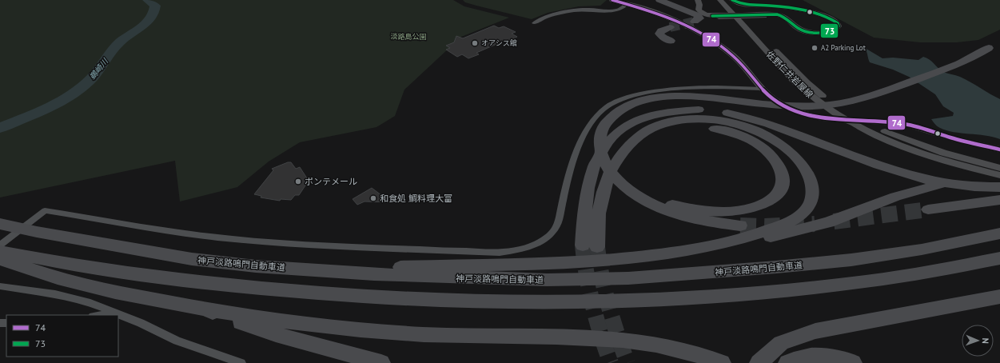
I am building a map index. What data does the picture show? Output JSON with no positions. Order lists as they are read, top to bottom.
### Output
{
  "streets": {
    "highway": ["神戸淡路鳴門自動車道"],
    "street": ["佐野仁井岩屋線"]
  },
  "water": ["鵜崎川"],
  "parks": ["淡路島公園"],
  "places": [
    "オアシス館",
    "A2 Parking Lot",
    "ポンテメール",
    "和食処 鯛料理大富"
  ],
  "lines": ["transit line 74", "transit line 73"],
  "legend": ["74", "73"],
  "north": "right"
}
